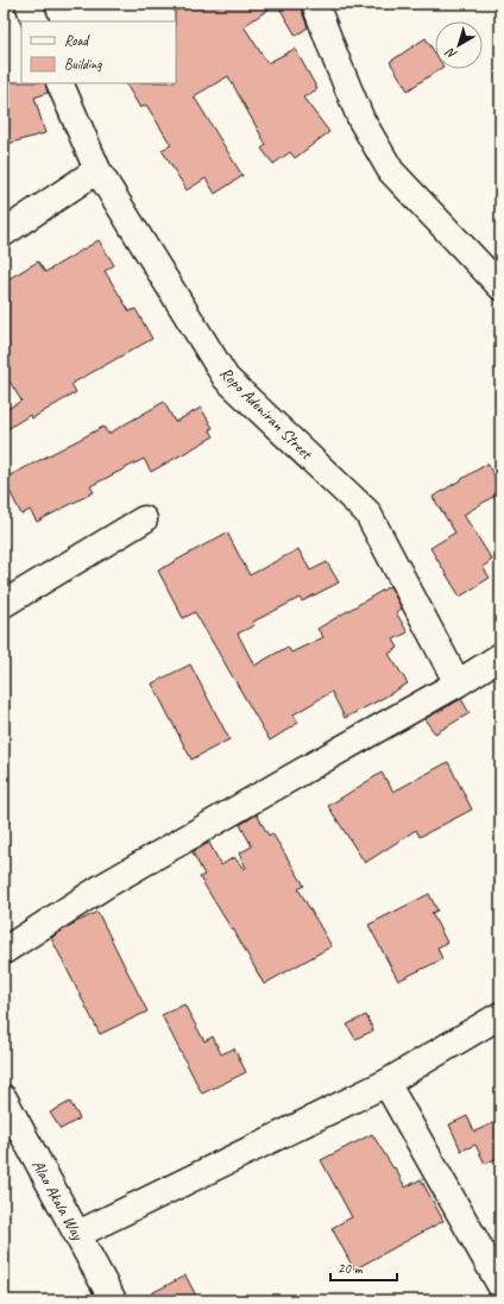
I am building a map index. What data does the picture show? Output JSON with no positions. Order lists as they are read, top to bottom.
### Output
{
  "streets": {
    "street": ["Ropo Adeniran Street", "Alao Akala Way"]
  },
  "legend": ["Road", "Building"],
  "scale_bar": "20 m",
  "north": "bottom left"
}
